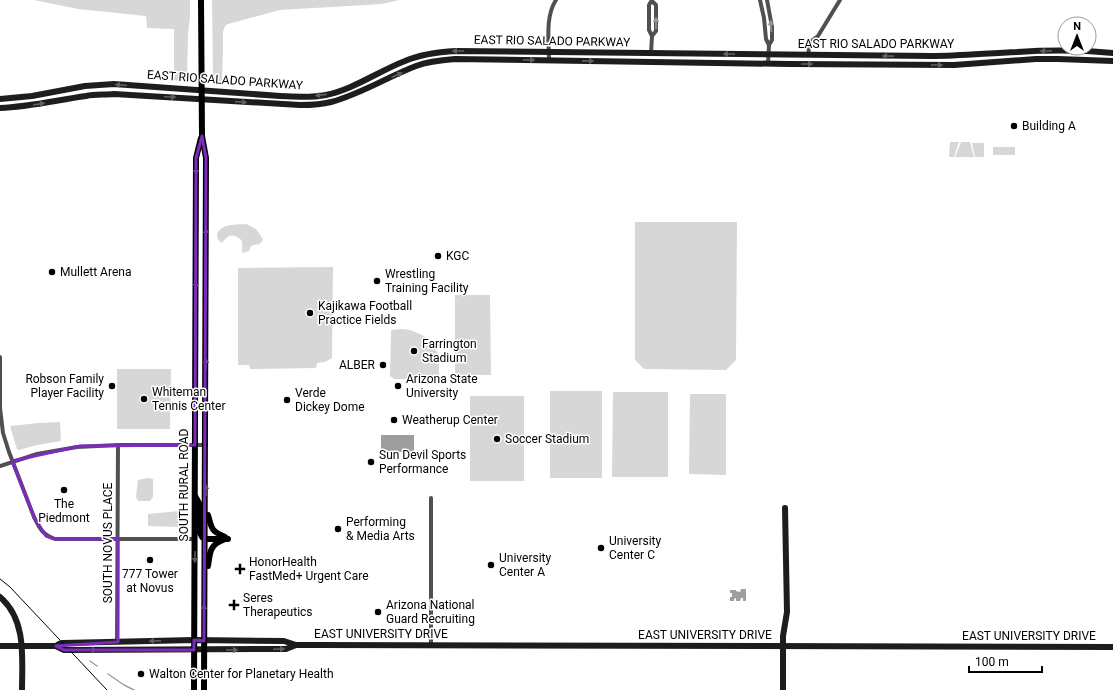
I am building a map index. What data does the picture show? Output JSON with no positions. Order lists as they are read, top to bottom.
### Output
{
  "streets": {
    "main road": ["EAST RIO SALADO PARKWAY", "SOUTH RURAL ROAD", "EAST UNIVERSITY DRIVE"],
    "street": ["SOUTH NOVUS PLACE"]
  },
  "crossings": [
    ["EAST RIO SALADO PARKWAY", "SOUTH RURAL ROAD"],
    ["SOUTH RURAL ROAD", "EAST UNIVERSITY DRIVE"],
    ["SOUTH NOVUS PLACE", "EAST UNIVERSITY DRIVE"]
  ],
  "places": {
    "other": [
      "Building A",
      "KGC",
      "Mullett Arena",
      "Wrestling Training Facility",
      "Kajikawa Football Practice Fields",
      "Farrington Stadium",
      "ALBER",
      "Robson Family Player Facility",
      "Arizona State University",
      "Whiteman Tennis Center",
      "Verde Dickey Dome",
      "Weatherup Center",
      "Soccer Stadium",
      "Sun Devil Sports Performance",
      "The Piedmont",
      "Performing & Media Arts",
      "University Center C",
      "777 Tower at Novus",
      "University Center A",
      "Arizona National Guard Recruiting",
      "Walton Center for Planetary Health"
    ],
    "health": ["HonorHealth FastMed+ Urgent Care", "Seres Therapeutics"]
  },
  "scale_bar": "100 m",
  "north": "top"
}
